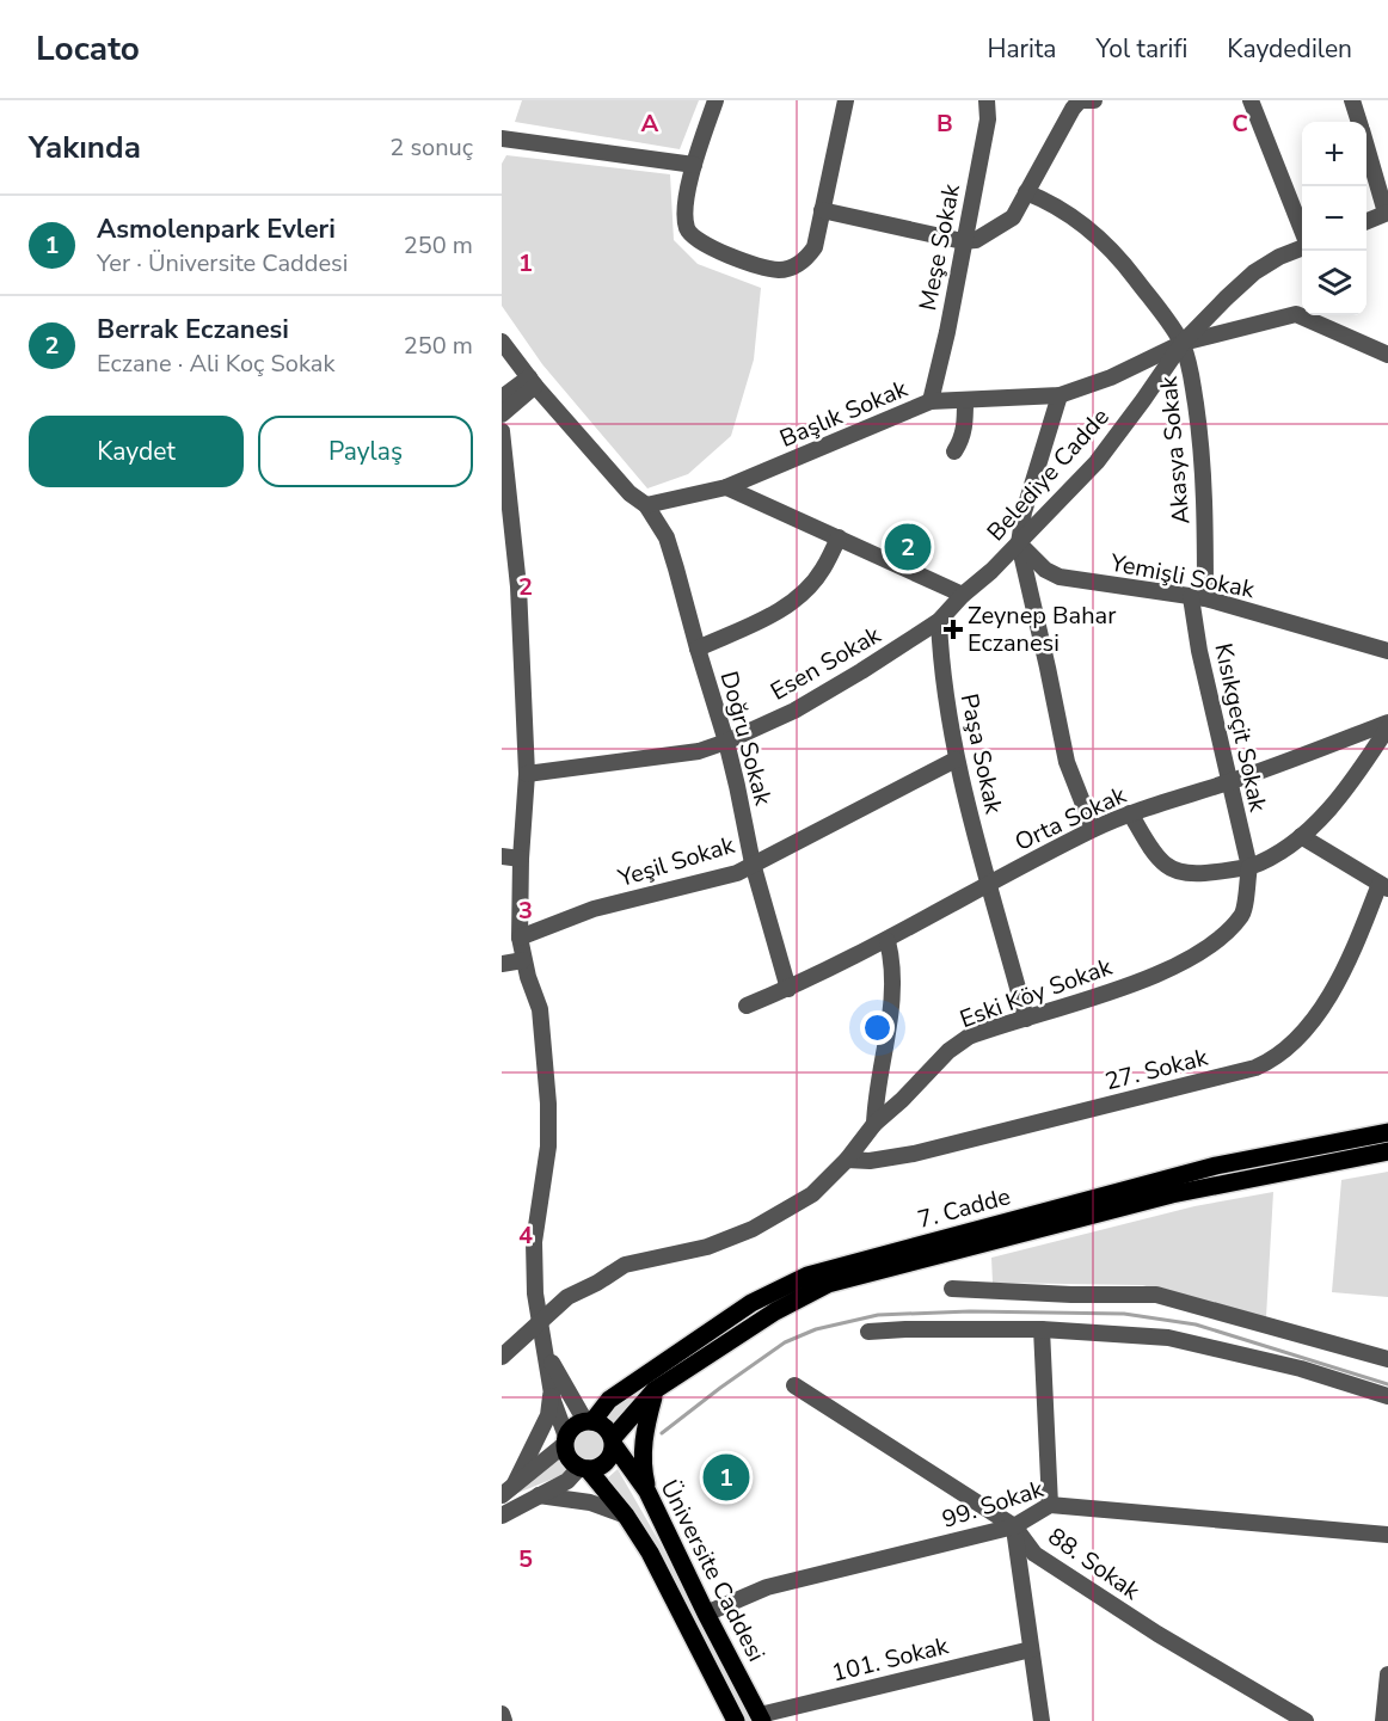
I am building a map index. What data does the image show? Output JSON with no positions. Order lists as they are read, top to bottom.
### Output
{
  "streets": {
    "main road": ["7. Cadde", "Üniversite Caddesi"],
    "street": [
      "Meşe Sokak",
      "Başlık Sokak",
      "Akasya Sokak",
      "Belediye Cadde",
      "Yemişli Sokak",
      "Esen Sokak",
      "Kısıkgeçit Sokak",
      "Doğru Sokak",
      "Paşa Sokak",
      "Orta Sokak",
      "Yeşil Sokak",
      "Eski Köy Sokak",
      "27. Sokak",
      "99. Sokak",
      "88. Sokak",
      "101. Sokak"
    ]
  },
  "crossings": [
    ["Meşe Sokak", "Başlık Sokak"],
    ["Başlık Sokak", "Akasya Sokak"],
    ["Başlık Sokak", "Belediye Cadde"],
    ["Başlık Sokak", "Doğru Sokak"],
    ["Akasya Sokak", "Belediye Cadde"],
    ["Akasya Sokak", "Yemişli Sokak"],
    ["Akasya Sokak", "Kısıkgeçit Sokak"],
    ["Belediye Cadde", "Yemişli Sokak"],
    ["Belediye Cadde", "Esen Sokak"],
    ["Yemişli Sokak", "Kısıkgeçit Sokak"],
    ["Esen Sokak", "Doğru Sokak"],
    ["Esen Sokak", "Paşa Sokak"],
    ["Kısıkgeçit Sokak", "Orta Sokak"],
    ["Kısıkgeçit Sokak", "Eski Köy Sokak"],
    ["Doğru Sokak", "Orta Sokak"],
    ["Doğru Sokak", "Yeşil Sokak"],
    ["Paşa Sokak", "Orta Sokak"],
    ["Paşa Sokak", "Yeşil Sokak"],
    ["Paşa Sokak", "Eski Köy Sokak"],
    ["Eski Köy Sokak", "27. Sokak"],
    ["7. Cadde", "Üniversite Caddesi"],
    ["99. Sokak", "88. Sokak"],
    ["99. Sokak", "Üniversite Caddesi"],
    ["Üniversite Caddesi", "101. Sokak"]
  ],
  "places": {
    "health": ["Zeynep Bahar Eczanesi"]
  },
  "page": {
    "header": "Locato",
    "nav": ["Harita", "Yol tarifi", "Kaydedilen"],
    "heading": ["Yakında", "2 sonuç"],
    "map_buttons": ["+", "−"],
    "list": [
      {
        "mark": "1",
        "name": "Asmolenpark Evleri",
        "note": "Yer · Üniversite Caddesi",
        "value": "250 m"
      },
      {
        "mark": "2",
        "name": "Berrak Eczanesi",
        "note": "Eczane · Ali Koç Sokak",
        "value": "250 m"
      }
    ],
    "buttons": ["Kaydet", "Paylaş"],
    "pins": ["2", "1"]
  },
  "grid": {
    "columns": ["A", "B", "C"],
    "rows": [
      "1",
      "2",
      "3",
      "4",
      "5"
    ]
  }
}
